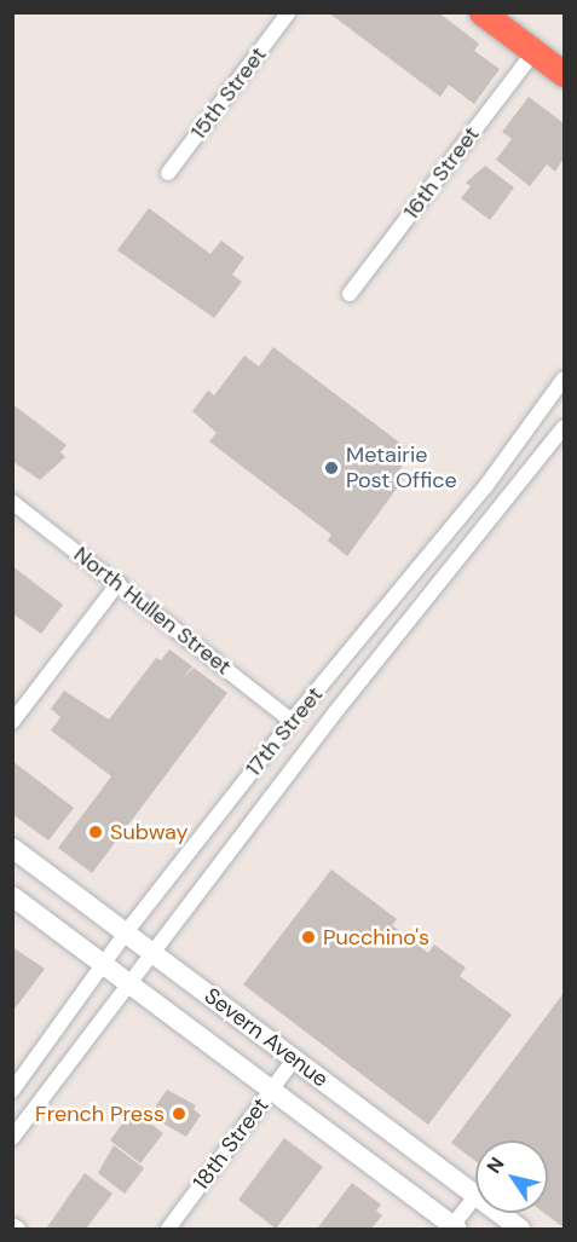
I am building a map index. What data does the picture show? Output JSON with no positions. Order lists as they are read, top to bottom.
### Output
{
  "streets": {
    "street": [
      "15th Street",
      "16th Street",
      "North Hullen Street",
      "17th Street",
      "Severn Avenue",
      "18th Street"
    ]
  },
  "crossings": [
    ["North Hullen Street", "17th Street"],
    ["17th Street", "Severn Avenue"],
    ["Severn Avenue", "18th Street"]
  ],
  "places": [
    "Metairie Post Office",
    "Subway",
    "Pucchino's",
    "French Press"
  ],
  "north": "top left"
}
